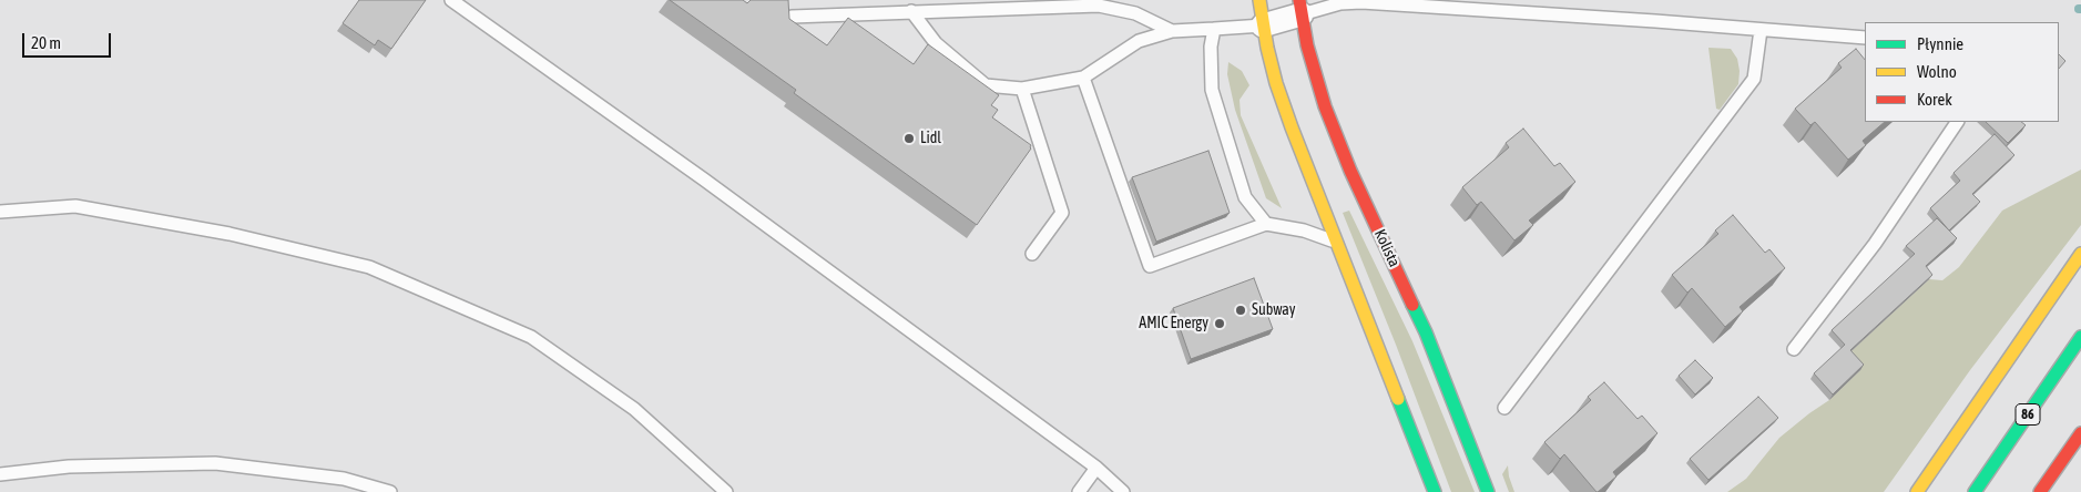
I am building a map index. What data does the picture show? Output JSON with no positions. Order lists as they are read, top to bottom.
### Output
{
  "streets": {
    "street": ["Kolista", "86"]
  },
  "places": ["Lidl", "Subway", "AMIC Energy"],
  "legend": ["Płynnie", "Wolno", "Korek"],
  "scale_bar": "20 m"
}
